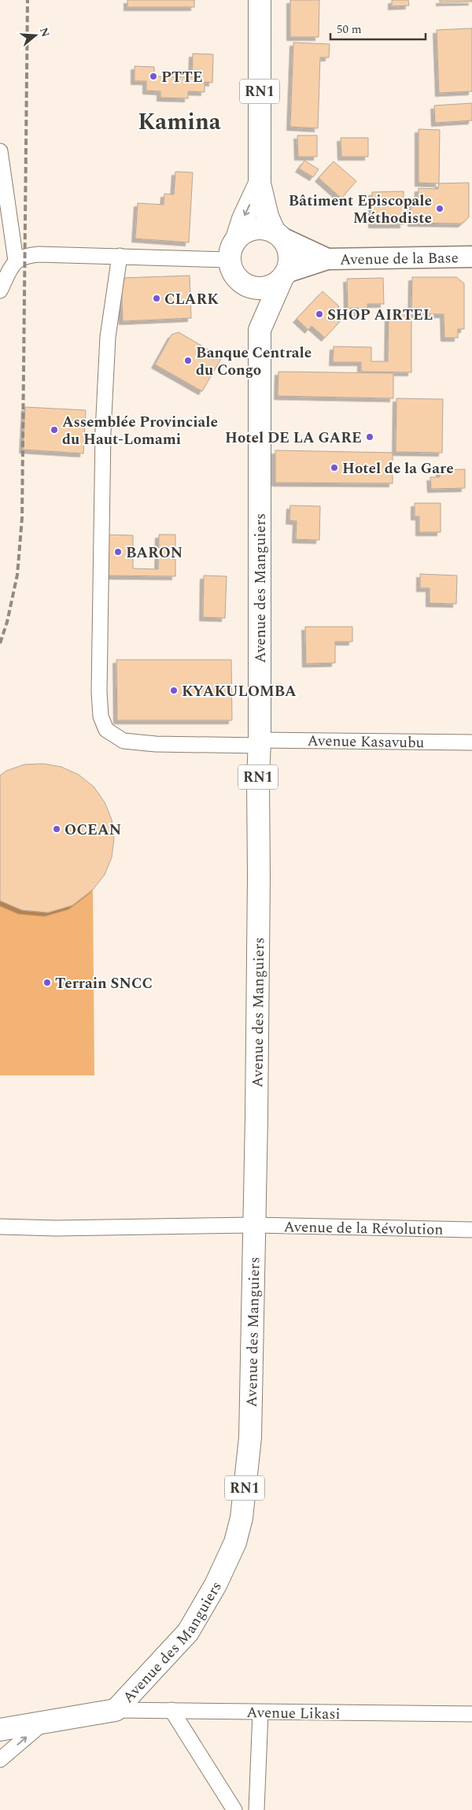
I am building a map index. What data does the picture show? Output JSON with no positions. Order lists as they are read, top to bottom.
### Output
{
  "streets": {
    "highway": ["RN1", "Avenue des Manguiers"],
    "main road": ["Avenue de la Base"],
    "street": ["Avenue Kasavubu", "Avenue de la Révolution", "Avenue Likasi"]
  },
  "crossings": [
    ["RN1", "Avenue des Manguiers"],
    ["Avenue des Manguiers", "Avenue Kasavubu"],
    ["Avenue des Manguiers", "Avenue de la Révolution"],
    ["Avenue des Manguiers", "Avenue Likasi"]
  ],
  "districts": ["Kamina"],
  "places": [
    "PTTE",
    "Bâtiment Episcopale Méthodiste",
    "CLARK",
    "SHOP AIRTEL",
    "Banque Centrale du Congo",
    "Assemblée Provinciale du Haut-Lomami",
    "Hotel DE LA GARE",
    "Hotel de la Gare",
    "BARON",
    "KYAKULOMBA",
    "OCEAN",
    "Terrain SNCC"
  ],
  "scale_bar": "50 m",
  "north": "right"
}
